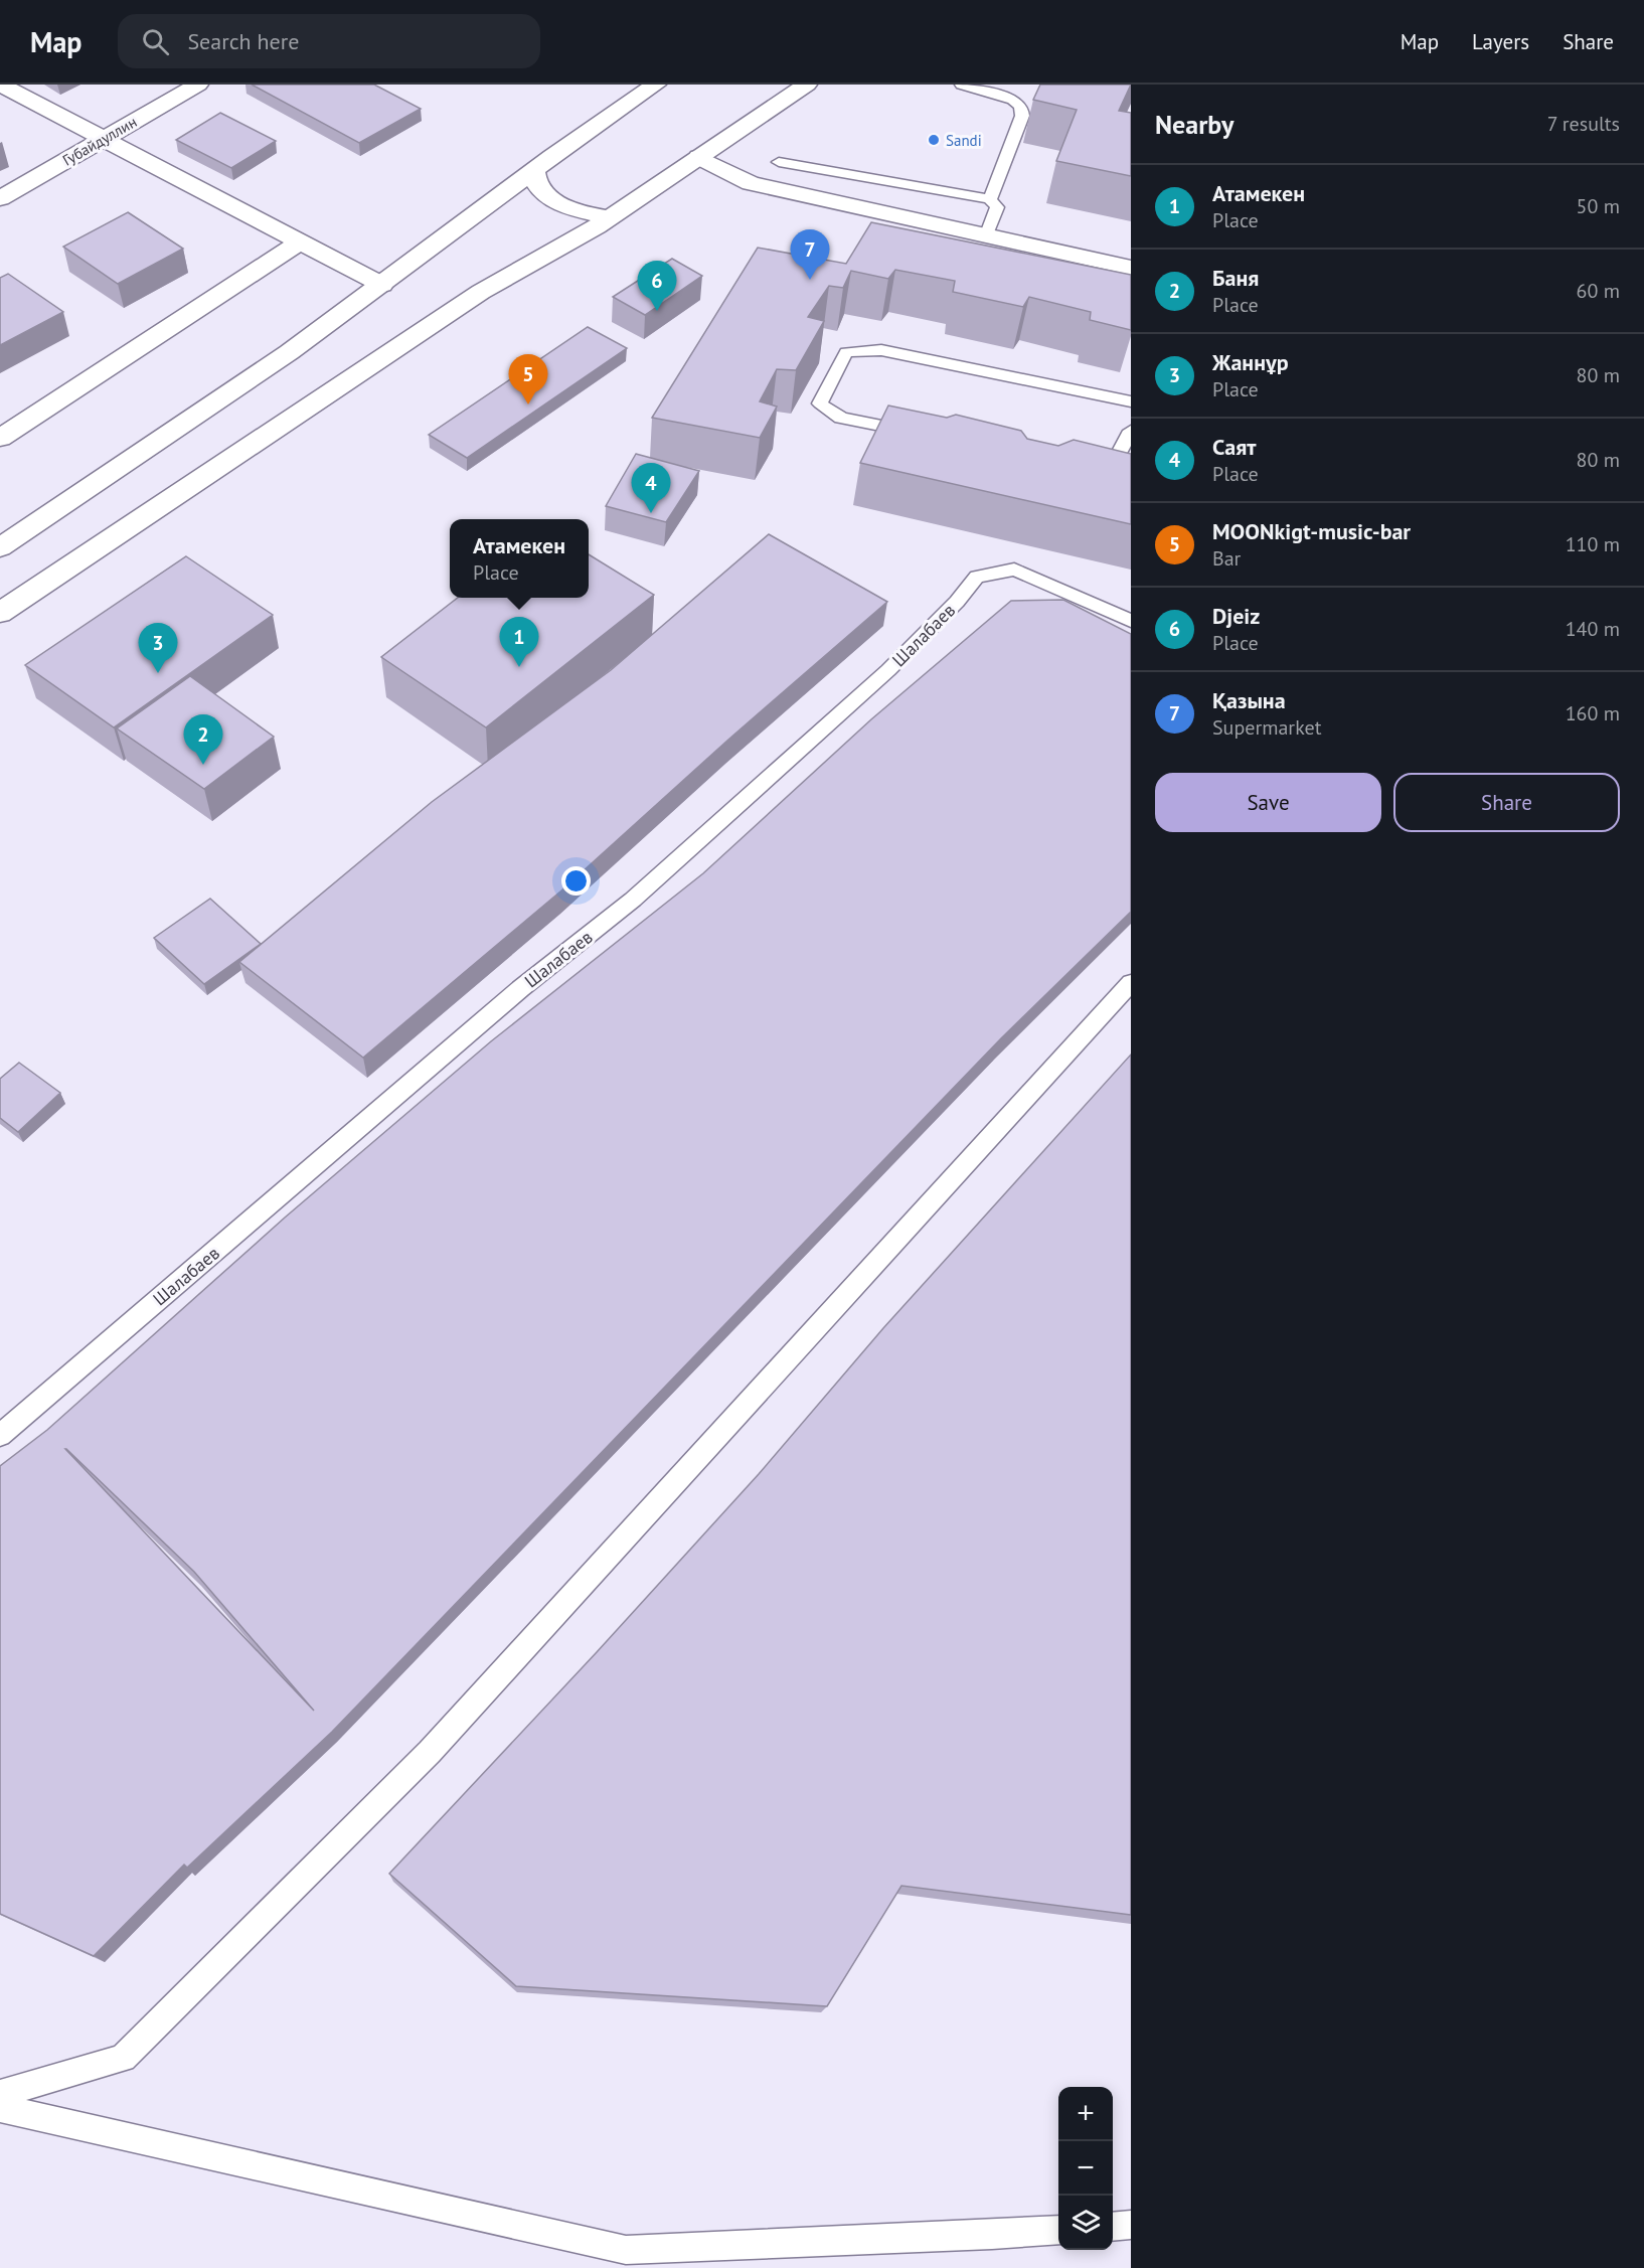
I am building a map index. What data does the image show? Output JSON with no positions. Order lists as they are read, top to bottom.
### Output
{
  "streets": {
    "street": ["Губайдуллин"],
    "lane": ["Шалабаев"]
  },
  "places": ["Sandi"],
  "page": {
    "header": "Map",
    "search": "Search here",
    "nav": ["Map", "Layers", "Share"],
    "heading": ["Nearby", "7 results"],
    "list": [
      {
        "mark": "1",
        "name": "Атамекен",
        "note": "Place",
        "value": "50 m"
      },
      {
        "mark": "2",
        "name": "Баня",
        "note": "Place",
        "value": "60 m"
      },
      {
        "mark": "3",
        "name": "Жаннұр",
        "note": "Place",
        "value": "80 m"
      },
      {
        "mark": "4",
        "name": "Саят",
        "note": "Place",
        "value": "80 m"
      },
      {
        "mark": "5",
        "name": "MOONkigt-music-bar",
        "note": "Bar",
        "value": "110 m"
      },
      {
        "mark": "6",
        "name": "Djeiz",
        "note": "Place",
        "value": "140 m"
      },
      {
        "mark": "7",
        "name": "Қазына",
        "note": "Supermarket",
        "value": "160 m"
      }
    ],
    "pins": [
      "7",
      "6",
      "5",
      "4",
      "1",
      "3",
      "2"
    ],
    "popup": ["Атамекен", "Place"],
    "buttons": ["Save", "Share"],
    "map_buttons": ["+", "−"]
  }
}
